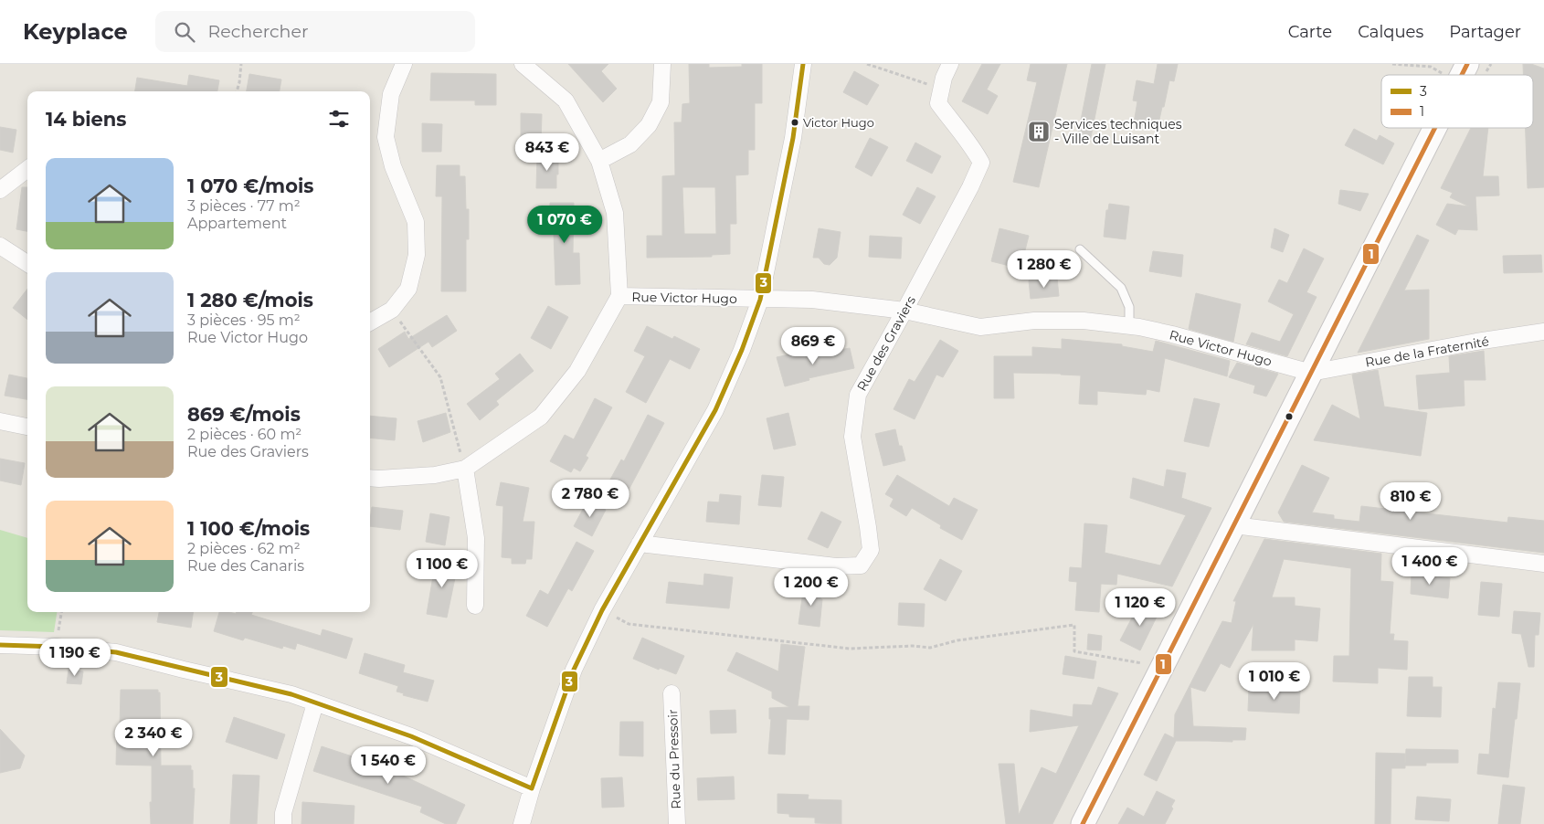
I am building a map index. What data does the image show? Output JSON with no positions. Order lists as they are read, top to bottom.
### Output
{
  "streets": {
    "street": [
      "Rue Victor Hugo",
      "Rue des Graviers",
      "Rue de la Fraternité",
      "Rue du Pressoir"
    ]
  },
  "crossings": [
    ["Rue Victor Hugo", "Rue des Graviers"],
    ["Rue Victor Hugo", "Rue de la Fraternité"]
  ],
  "places": {
    "other": ["Victor Hugo"],
    "building": ["Services techniques - Ville de Luisant"]
  },
  "lines": ["transit line 3", "transit line 1"],
  "legend": ["3", "1"],
  "page": {
    "header": "Keyplace",
    "search": "Rechercher",
    "nav": ["Carte", "Calques", "Partager"],
    "heading": "14 biens",
    "price": [
      "843 €",
      "1 070 €",
      "1 280 €",
      "869 €",
      "2 780 €",
      "810 €",
      "1 400 €",
      "1 100 €",
      "1 200 €",
      "1 120 €",
      "1 190 €",
      "1 010 €",
      "2 340 €",
      "1 540 €"
    ],
    "list": [
      {
        "name": "1 070 €/mois",
        "note": "3 pièces · 77 m² · Appartement"
      },
      {
        "name": "1 280 €/mois",
        "note": "3 pièces · 95 m² · Rue Victor Hugo"
      },
      {
        "name": "869 €/mois",
        "note": "2 pièces · 60 m² · Rue des Graviers"
      },
      {
        "name": "1 100 €/mois",
        "note": "2 pièces · 62 m² · Rue des Canaris"
      }
    ]
  }
}
